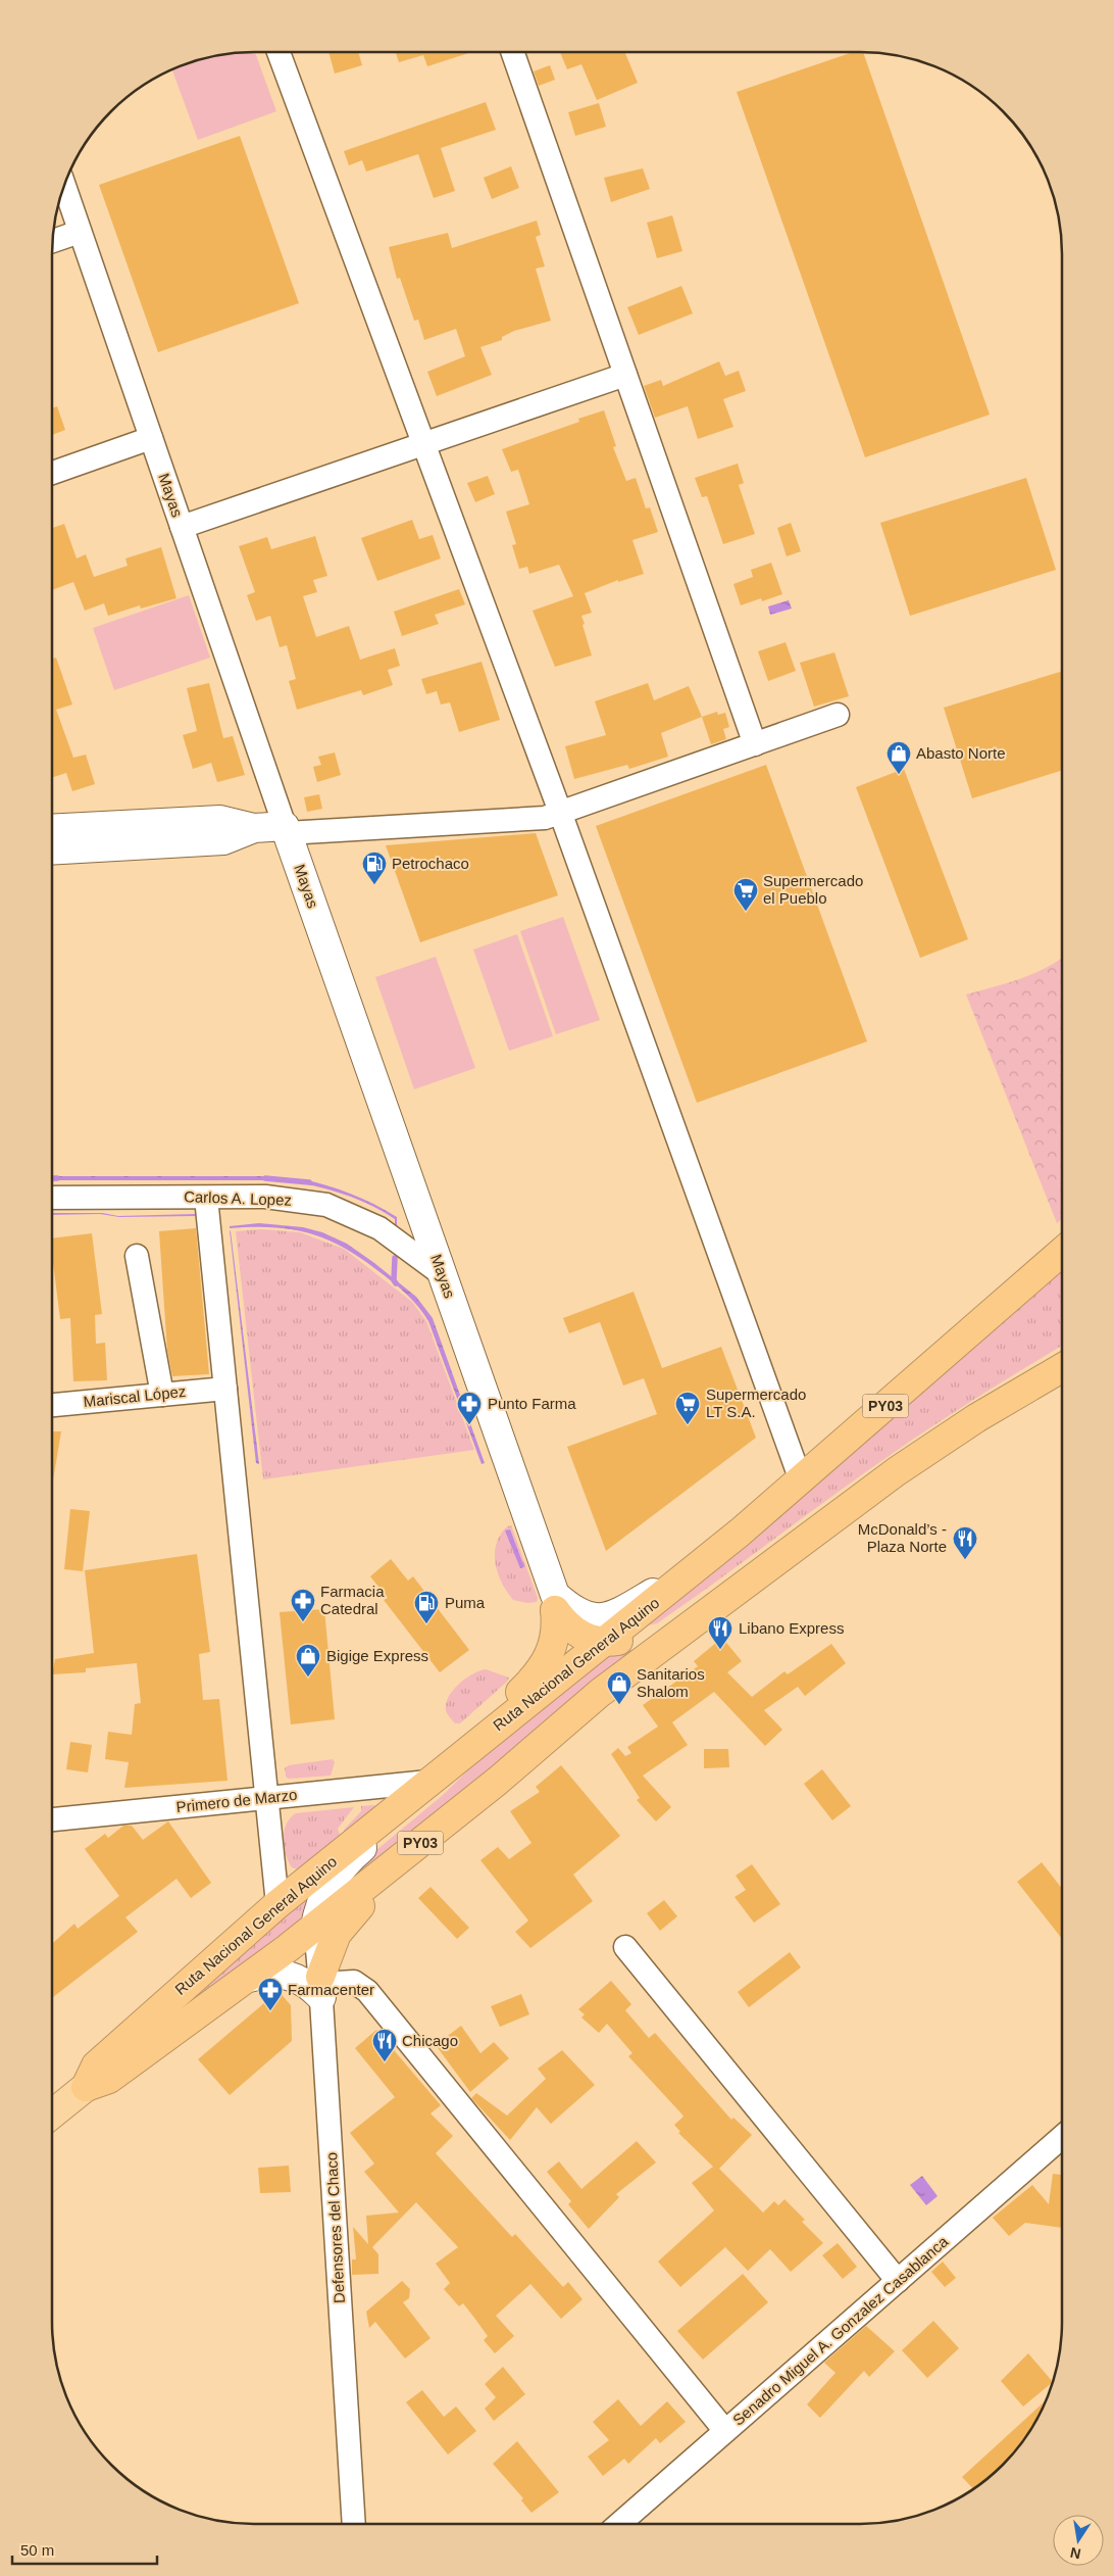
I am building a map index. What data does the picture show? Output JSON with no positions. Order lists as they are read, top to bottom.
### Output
{
  "streets": {
    "highway": ["PY03", "Ruta Nacional General Aquino"],
    "street": [
      "Mayas",
      "Carlos A. Lopez",
      "Mariscal López",
      "Primero de Marzo",
      "Defensores del Chaco",
      "Senadro Miguel A. Gonzalez Casablanca"
    ]
  },
  "crossings": [
    ["Mayas", "Carlos A. Lopez"],
    ["Ruta Nacional General Aquino", "Primero de Marzo"],
    ["Ruta Nacional General Aquino", "Defensores del Chaco"]
  ],
  "places": {
    "shop": ["Abasto Norte", "Bigige Express", "Sanitarios Shalom"],
    "fuel station": ["Petrochaco", "Puma"],
    "supermarket": ["Supermercado el Pueblo", "Supermercado LT S.A."],
    "pharmacy": ["Punto Farma", "Farmacia Catedral", "Farmacenter"],
    "restaurant": ["McDonald’s - Plaza Norte", "Libano Express", "Chicago"]
  },
  "scale_bar": "50 m",
  "north": "bottom"
}
